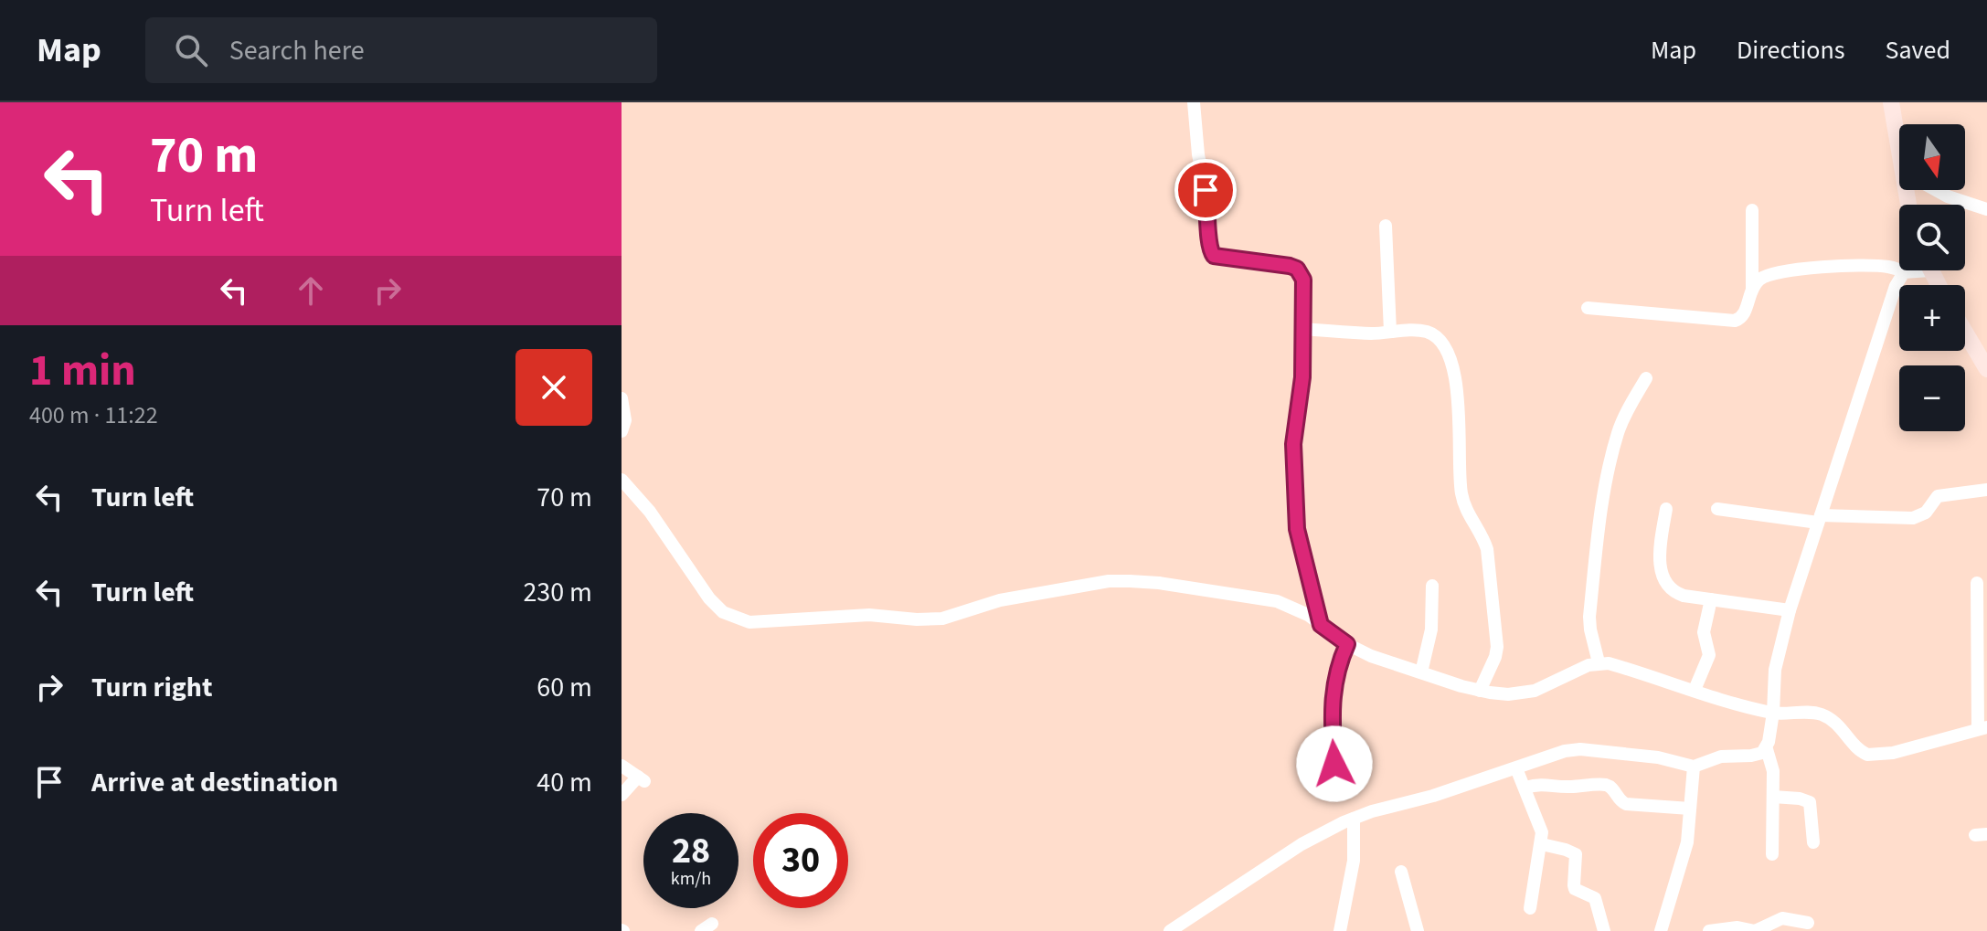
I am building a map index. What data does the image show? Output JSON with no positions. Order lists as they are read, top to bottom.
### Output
{
  "north": "bottom",
  "page": {
    "header": "Map",
    "search": "Search here",
    "nav": ["Map", "Directions", "Saved"],
    "turn": ["70 m", "Turn left"],
    "map_buttons": ["+", "−"],
    "heading": ["1 min", "400 m · 11:22"],
    "list": [
      {
        "name": "Turn left",
        "value": "70 m"
      },
      {
        "name": "Turn left",
        "value": "230 m"
      },
      {
        "name": "Turn right",
        "value": "60 m"
      },
      {
        "name": "Arrive at destination",
        "value": "40 m"
      }
    ],
    "speed": "28 km/h",
    "limit": "30"
  }
}
